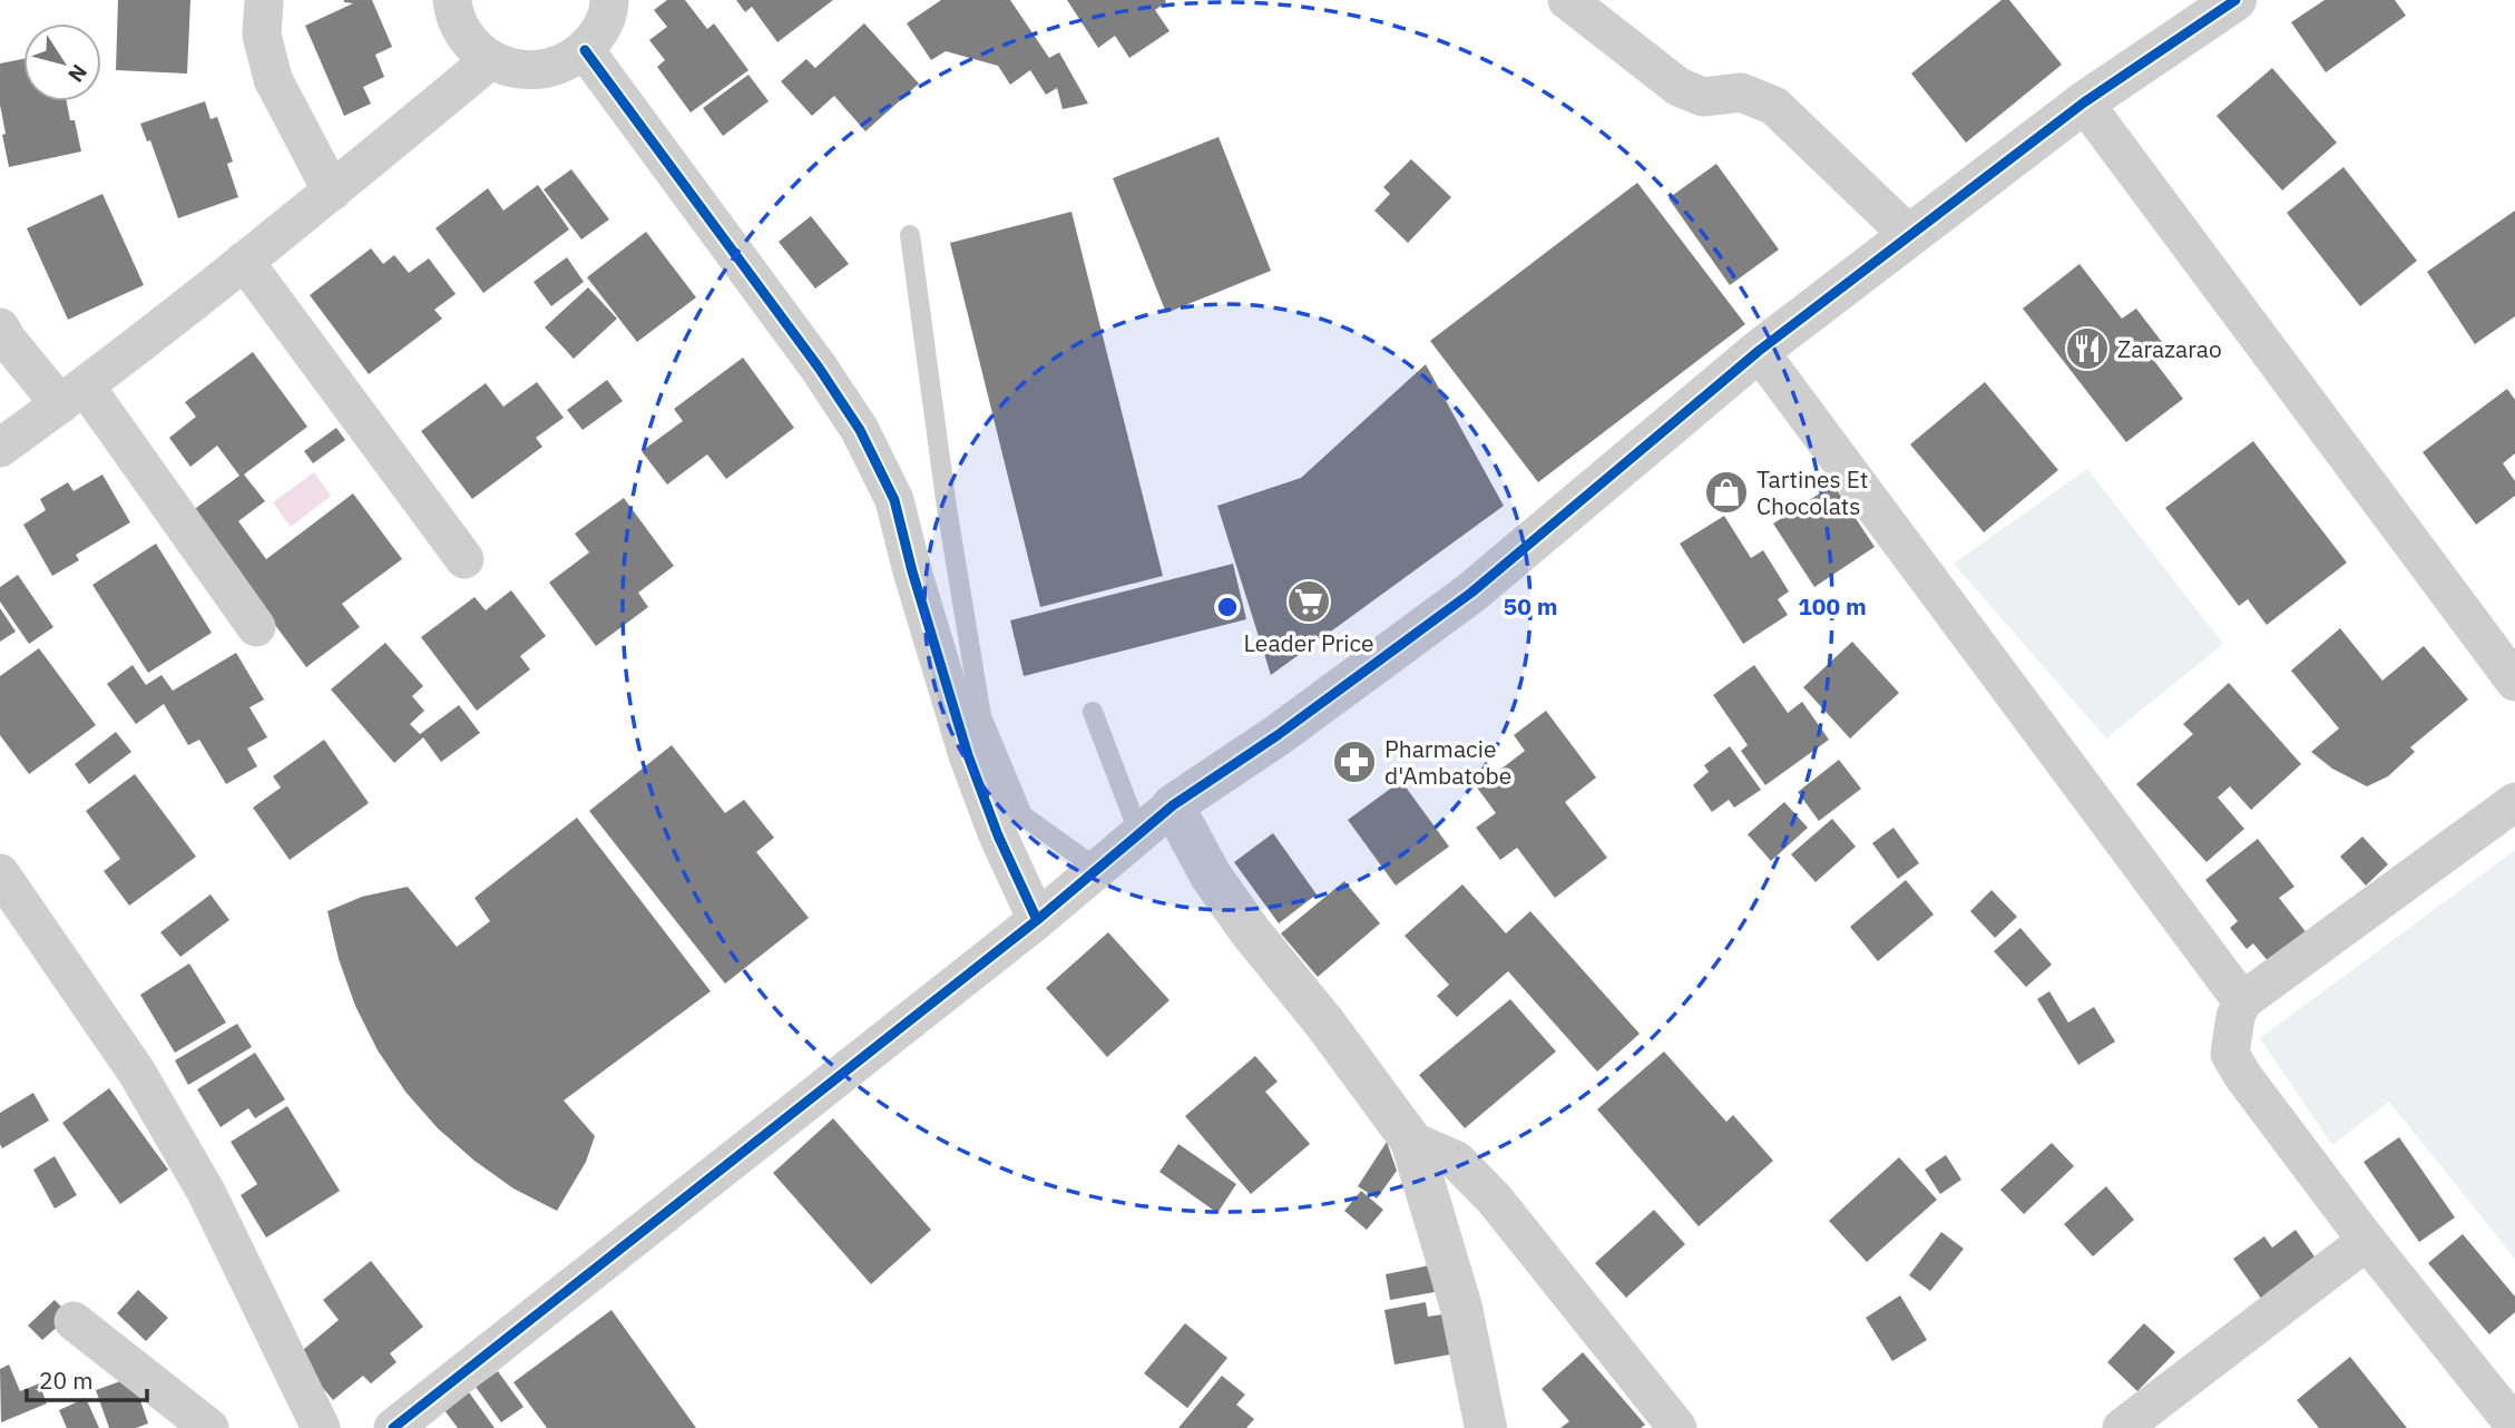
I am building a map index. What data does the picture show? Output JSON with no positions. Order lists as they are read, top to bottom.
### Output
{
  "places": {
    "restaurant": ["Zarazarao"],
    "shop": ["Tartines Et Chocolats"],
    "supermarket": ["Leader Price"],
    "pharmacy": ["Pharmacie d'Ambatobe"]
  },
  "scale_bar": "20 m",
  "north": "bottom right",
  "rings": ["50 m", "100 m"]
}
